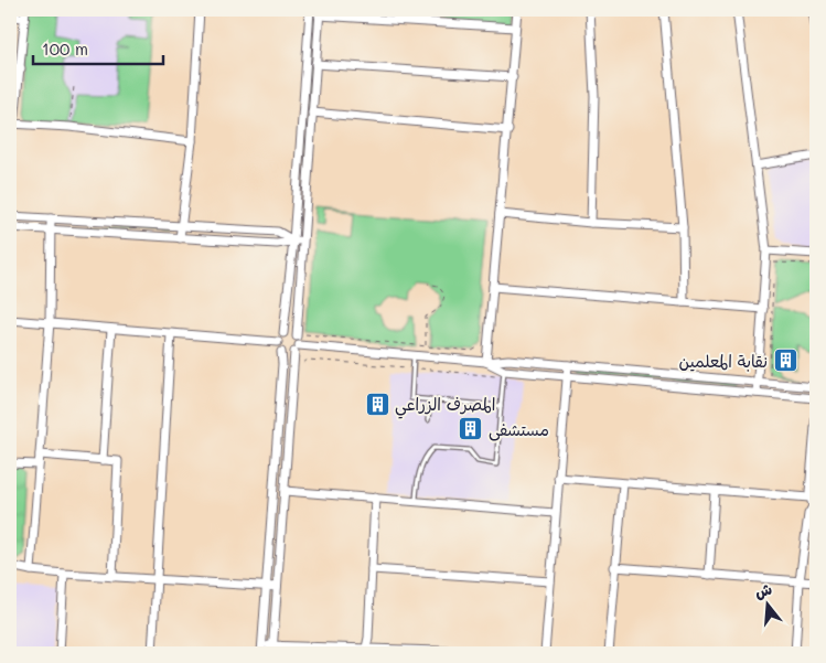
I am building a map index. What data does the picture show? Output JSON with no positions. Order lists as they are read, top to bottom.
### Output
{
  "places": {
    "building": ["نقابة المعلمين", "المصرف الزراعي", "مستشفى"]
  },
  "scale_bar": "100 m",
  "north": "top"
}
